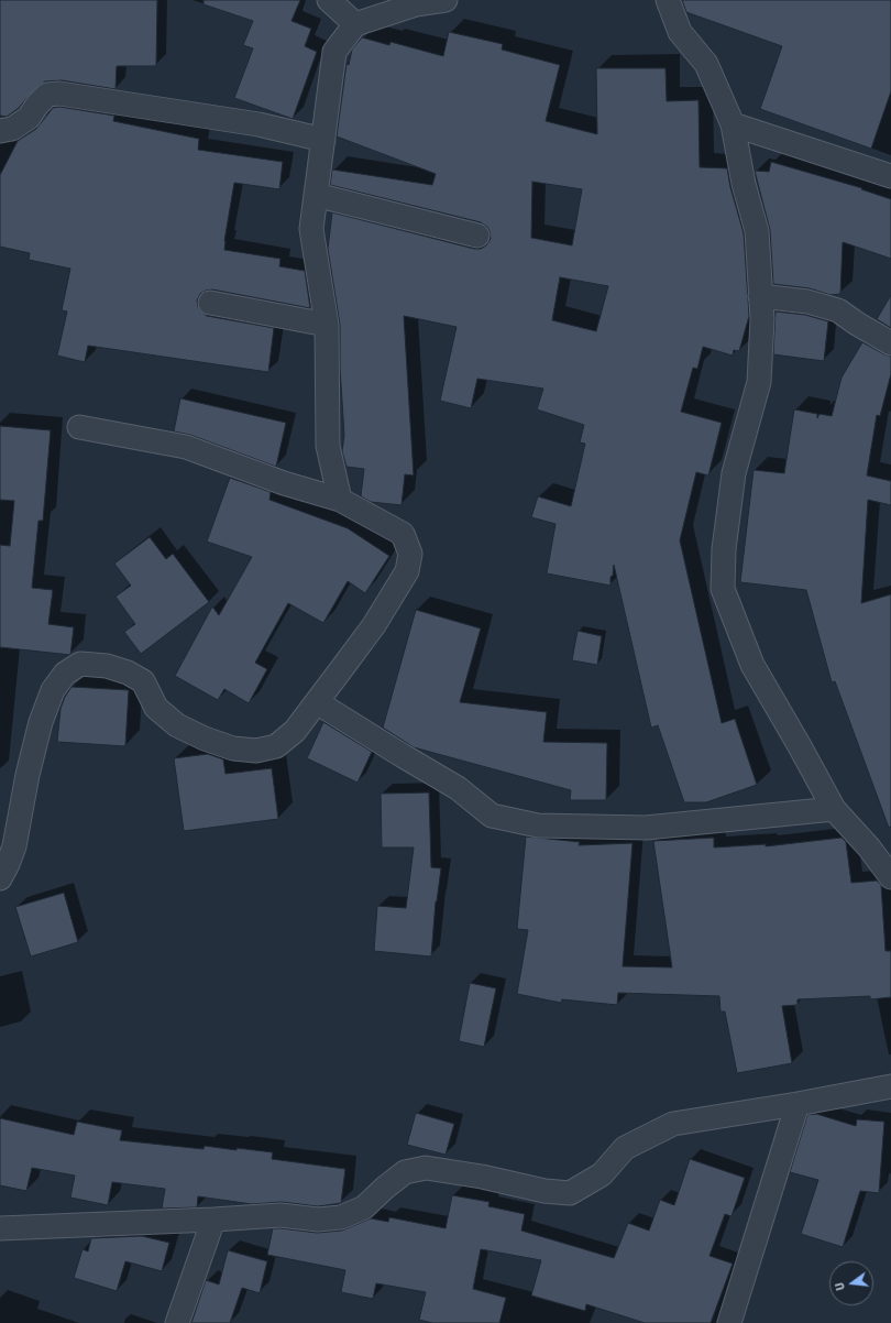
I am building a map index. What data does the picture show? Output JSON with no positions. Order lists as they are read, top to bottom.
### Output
{
  "north": "left"
}
